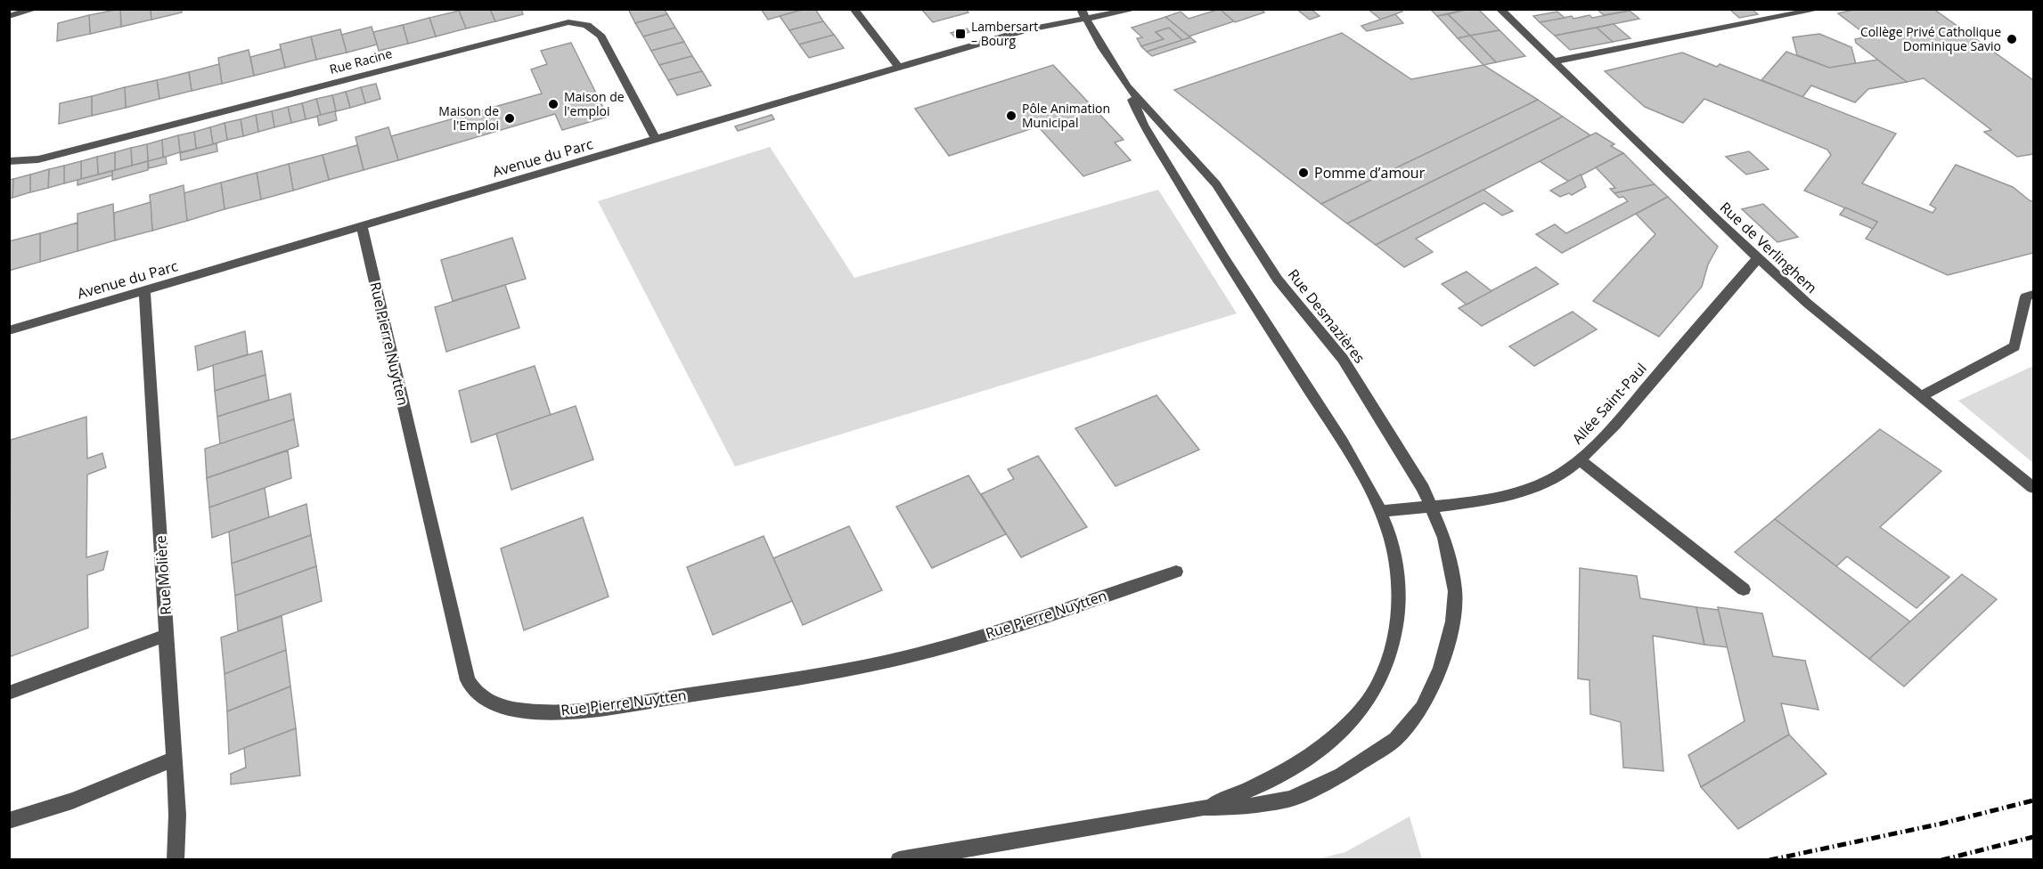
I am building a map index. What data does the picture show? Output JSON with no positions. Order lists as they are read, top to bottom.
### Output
{
  "streets": {
    "street": [
      "Rue Racine",
      "Avenue du Parc",
      "Rue de Verlinghem",
      "Rue Desmazières",
      "Rue Pierre Nuytten",
      "Allée Saint-Paul",
      "Rue Molière"
    ]
  },
  "crossings": [
    ["Rue Racine", "Avenue du Parc"],
    ["Avenue du Parc", "Rue Desmazières"],
    ["Avenue du Parc", "Rue Pierre Nuytten"],
    ["Avenue du Parc", "Rue Molière"],
    ["Rue de Verlinghem", "Allée Saint-Paul"],
    ["Rue Desmazières", "Allée Saint-Paul"]
  ],
  "places": {
    "transit": ["Lambersart – Bourg"],
    "other": [
      "Collège Privé Catholique Dominique Savio",
      "Maison de l'emploi",
      "Pôle Animation Municipal",
      "Maison de l'Emploi",
      "Pomme d’amour"
    ]
  }
}
